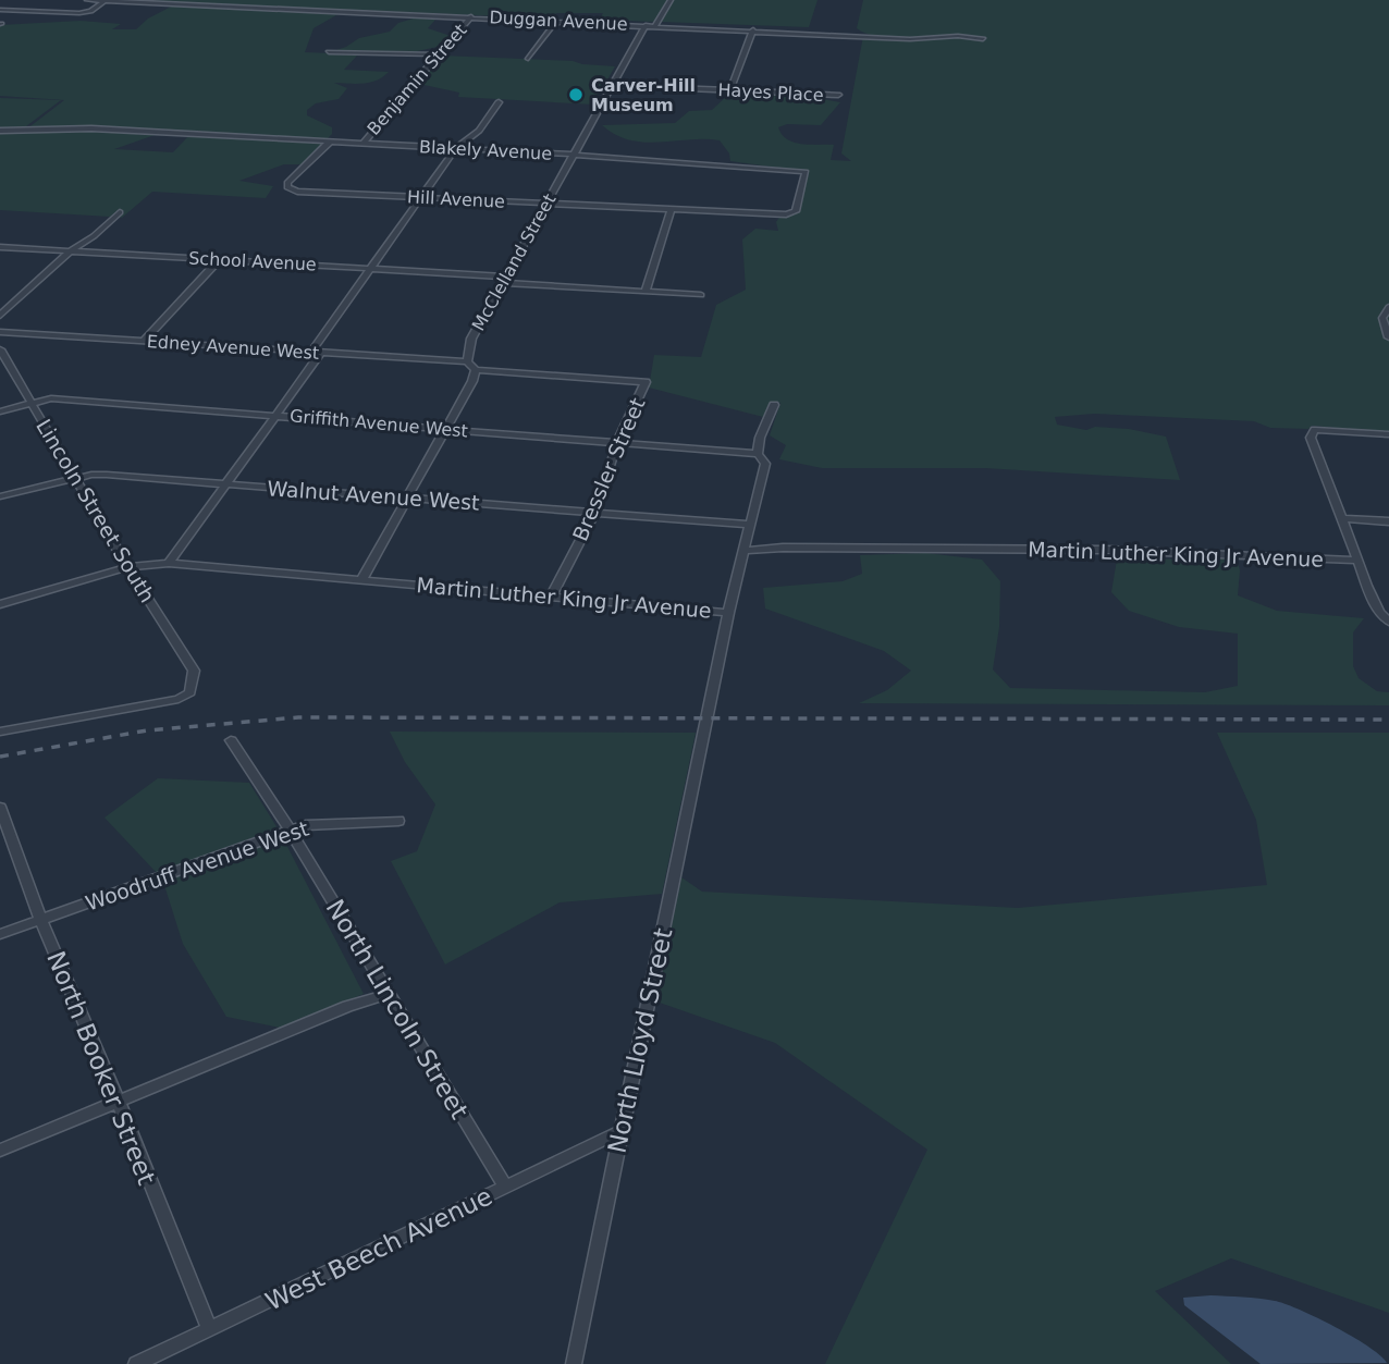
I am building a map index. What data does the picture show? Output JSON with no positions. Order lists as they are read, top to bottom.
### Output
{
  "streets": {
    "street": [
      "Duggan Avenue",
      "Benjamin Street",
      "Hayes Place",
      "Blakely Avenue",
      "Hill Avenue",
      "School Avenue",
      "McClelland Street",
      "Edney Avenue West",
      "Griffith Avenue West",
      "Bressler Street",
      "Walnut Avenue West",
      "Lincoln Street South",
      "Martin Luther King Jr Avenue",
      "Woodruff Avenue West",
      "North Lincoln Street",
      "North Lloyd Street",
      "North Booker Street",
      "West Beech Avenue"
    ]
  },
  "crossings": [
    ["Duggan Avenue", "Benjamin Street"],
    ["Duggan Avenue", "McClelland Street"],
    ["Benjamin Street", "Blakely Avenue"],
    ["Hayes Place", "McClelland Street"],
    ["Blakely Avenue", "Hill Avenue"],
    ["Blakely Avenue", "McClelland Street"],
    ["Hill Avenue", "McClelland Street"],
    ["School Avenue", "McClelland Street"],
    ["McClelland Street", "Edney Avenue West"],
    ["Griffith Avenue West", "Bressler Street"],
    ["Griffith Avenue West", "Lincoln Street South"],
    ["Bressler Street", "Walnut Avenue West"],
    ["Bressler Street", "Martin Luther King Jr Avenue"],
    ["Walnut Avenue West", "Lincoln Street South"],
    ["Lincoln Street South", "Martin Luther King Jr Avenue"],
    ["Martin Luther King Jr Avenue", "North Lloyd Street"],
    ["Woodruff Avenue West", "North Lincoln Street"],
    ["Woodruff Avenue West", "North Booker Street"],
    ["North Lincoln Street", "West Beech Avenue"],
    ["North Lloyd Street", "West Beech Avenue"],
    ["North Booker Street", "West Beech Avenue"]
  ],
  "places": ["Carver-Hill Museum"]
}
